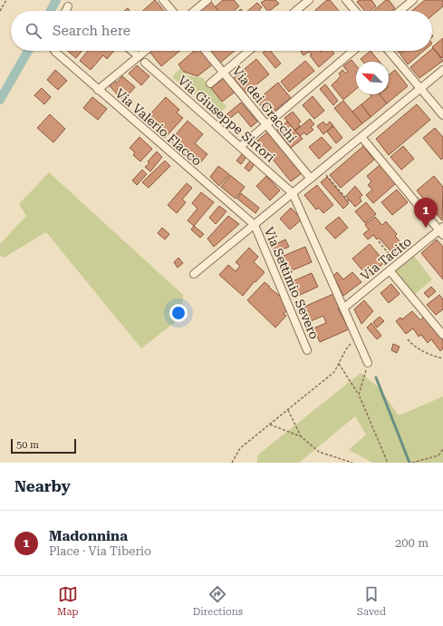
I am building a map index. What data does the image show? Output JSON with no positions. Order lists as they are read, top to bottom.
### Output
{
  "streets": {
    "street": [
      "Via dei Gracchi",
      "Via Giuseppe Sirtori",
      "Via Valerio Flacco",
      "Via Tacito",
      "Via Settimio Severo"
    ]
  },
  "crossings": [
    ["Via Valerio Flacco", "Via Settimio Severo"]
  ],
  "scale_bar": "50 m",
  "north": "top left",
  "page": {
    "search": "Search here",
    "pins": "1",
    "scale": "50 m",
    "heading": "Nearby",
    "list": [
      {
        "mark": "1",
        "name": "Madonnina",
        "note": "Place · Via Tiberio",
        "value": "200 m"
      }
    ],
    "nav": ["Map", "Directions", "Saved"]
  }
}
